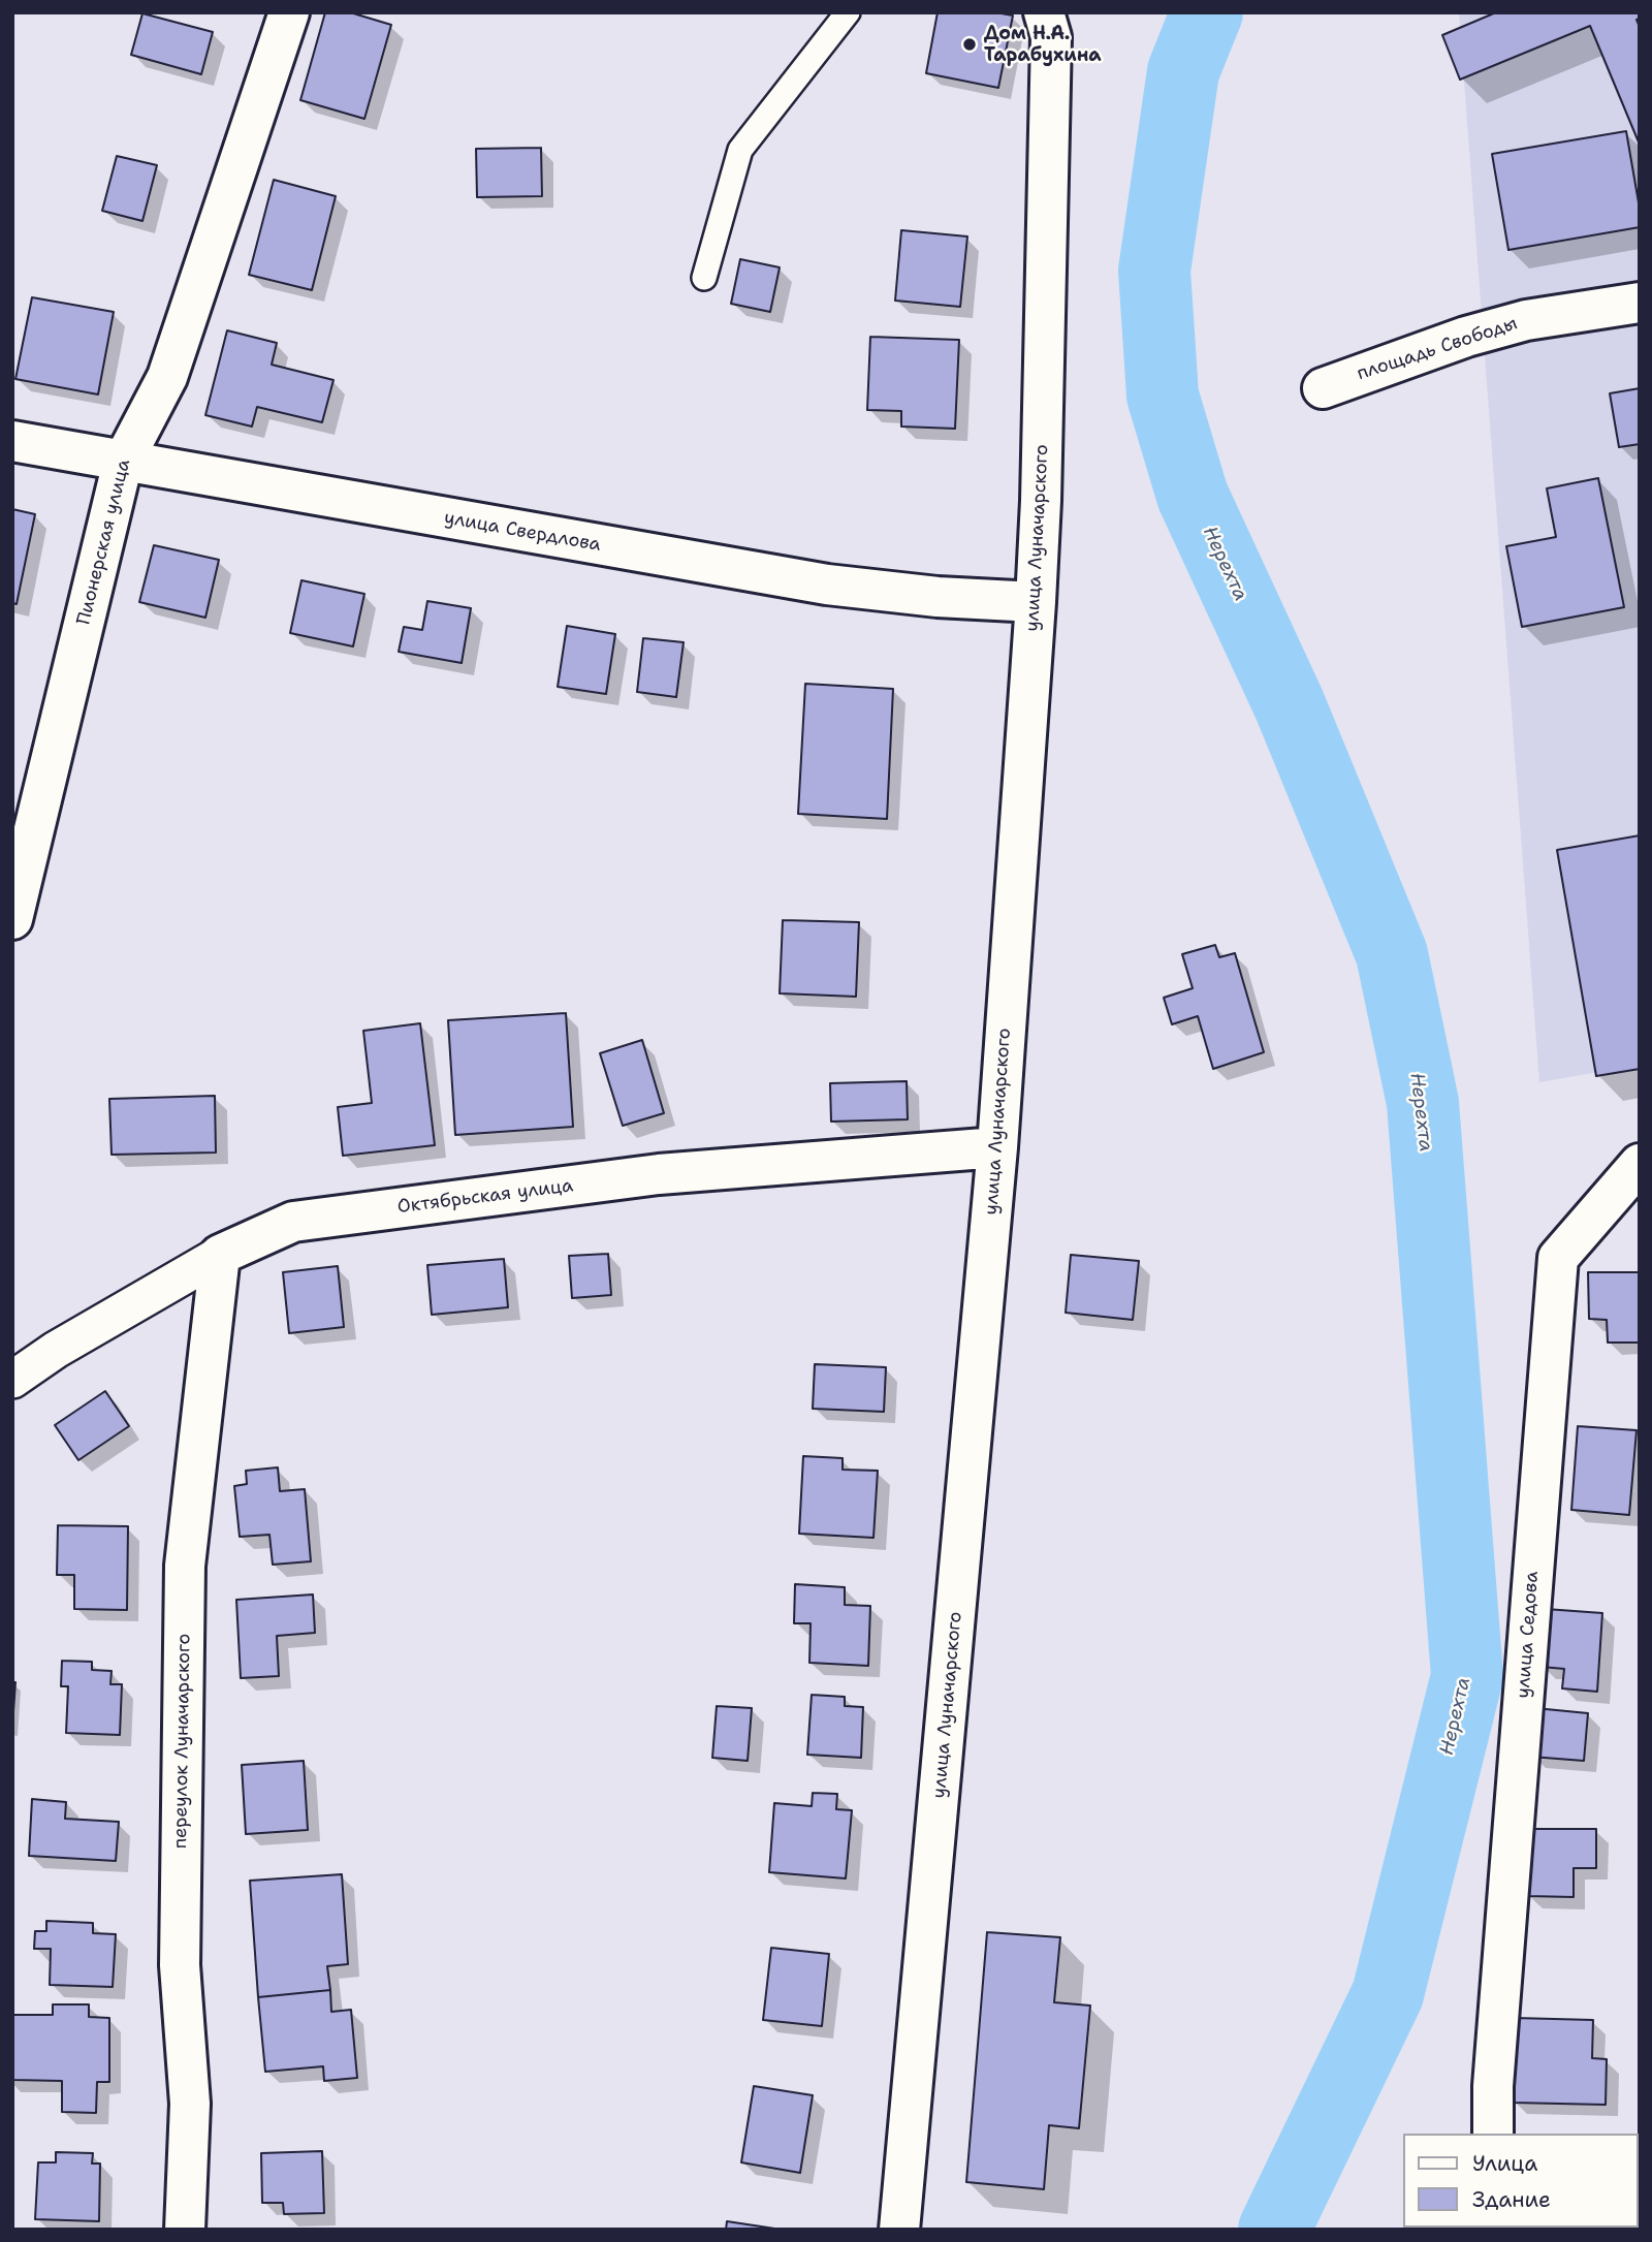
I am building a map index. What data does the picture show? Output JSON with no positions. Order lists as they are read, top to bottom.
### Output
{
  "streets": {
    "street": [
      "площадь Свободы",
      "улица Свердлова",
      "улица Луначарского",
      "Пионерская улица",
      "Октябрьская улица",
      "улица Седова",
      "переулок Луначарского"
    ]
  },
  "crossings": [
    ["улица Свердлова", "улица Луначарского"],
    ["улица Свердлова", "Пионерская улица"],
    ["улица Луначарского", "Октябрьская улица"],
    ["Октябрьская улица", "переулок Луначарского"]
  ],
  "water": ["Нерехта"],
  "places": ["Дом Н.А. Тарабухина"],
  "legend": ["Улица", "Здание"]
}
